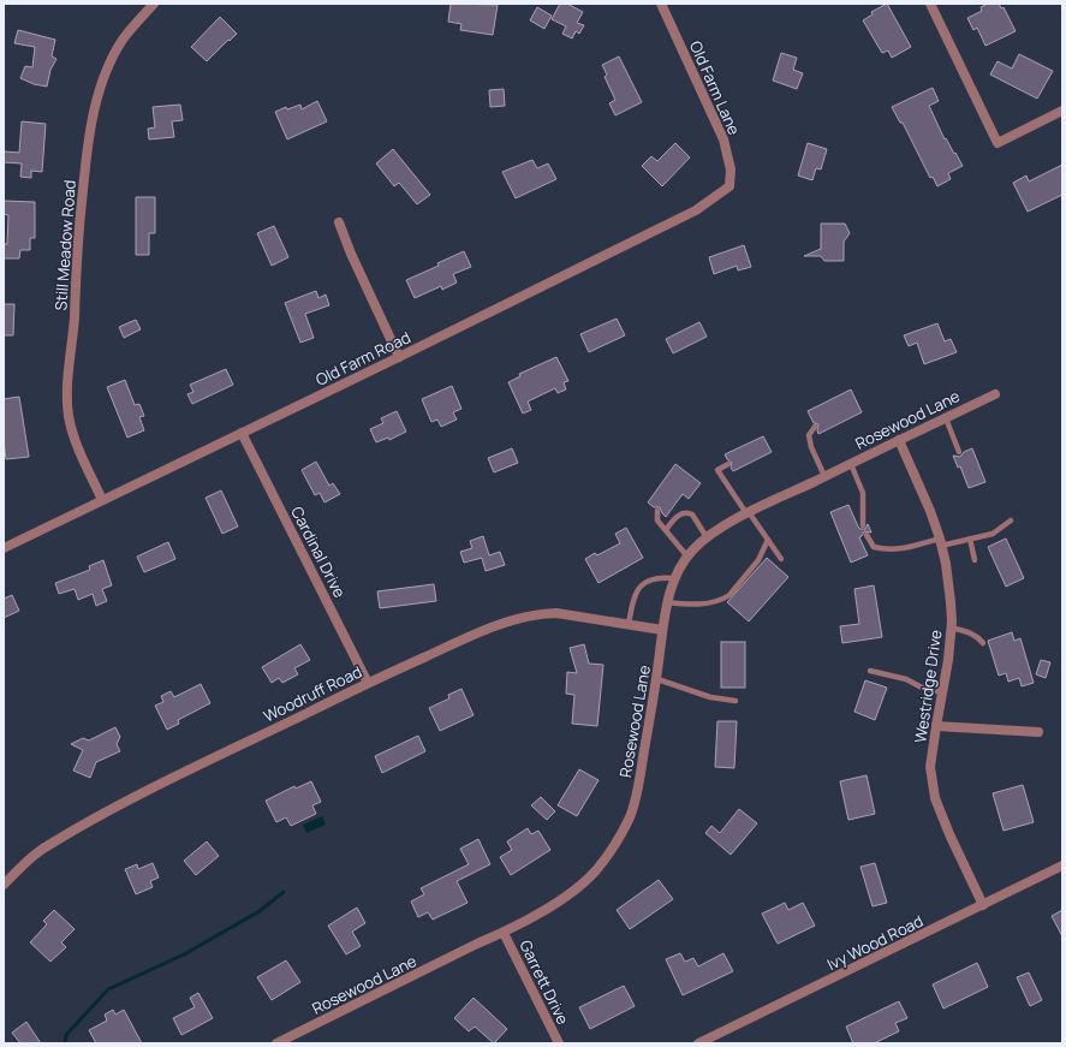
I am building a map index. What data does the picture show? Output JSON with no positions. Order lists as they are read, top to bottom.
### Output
{
  "streets": {
    "street": [
      "Old Farm Lane",
      "Still Meadow Road",
      "Old Farm Road",
      "Rosewood Lane",
      "Cardinal Drive",
      "Westridge Drive",
      "Woodruff Road",
      "Ivy Wood Road",
      "Garrett Drive"
    ]
  },
  "crossings": [
    ["Old Farm Lane", "Old Farm Road"],
    ["Still Meadow Road", "Old Farm Road"],
    ["Old Farm Road", "Cardinal Drive"],
    ["Rosewood Lane", "Westridge Drive"],
    ["Rosewood Lane", "Woodruff Road"],
    ["Rosewood Lane", "Garrett Drive"],
    ["Cardinal Drive", "Woodruff Road"],
    ["Westridge Drive", "Ivy Wood Road"]
  ]
}
